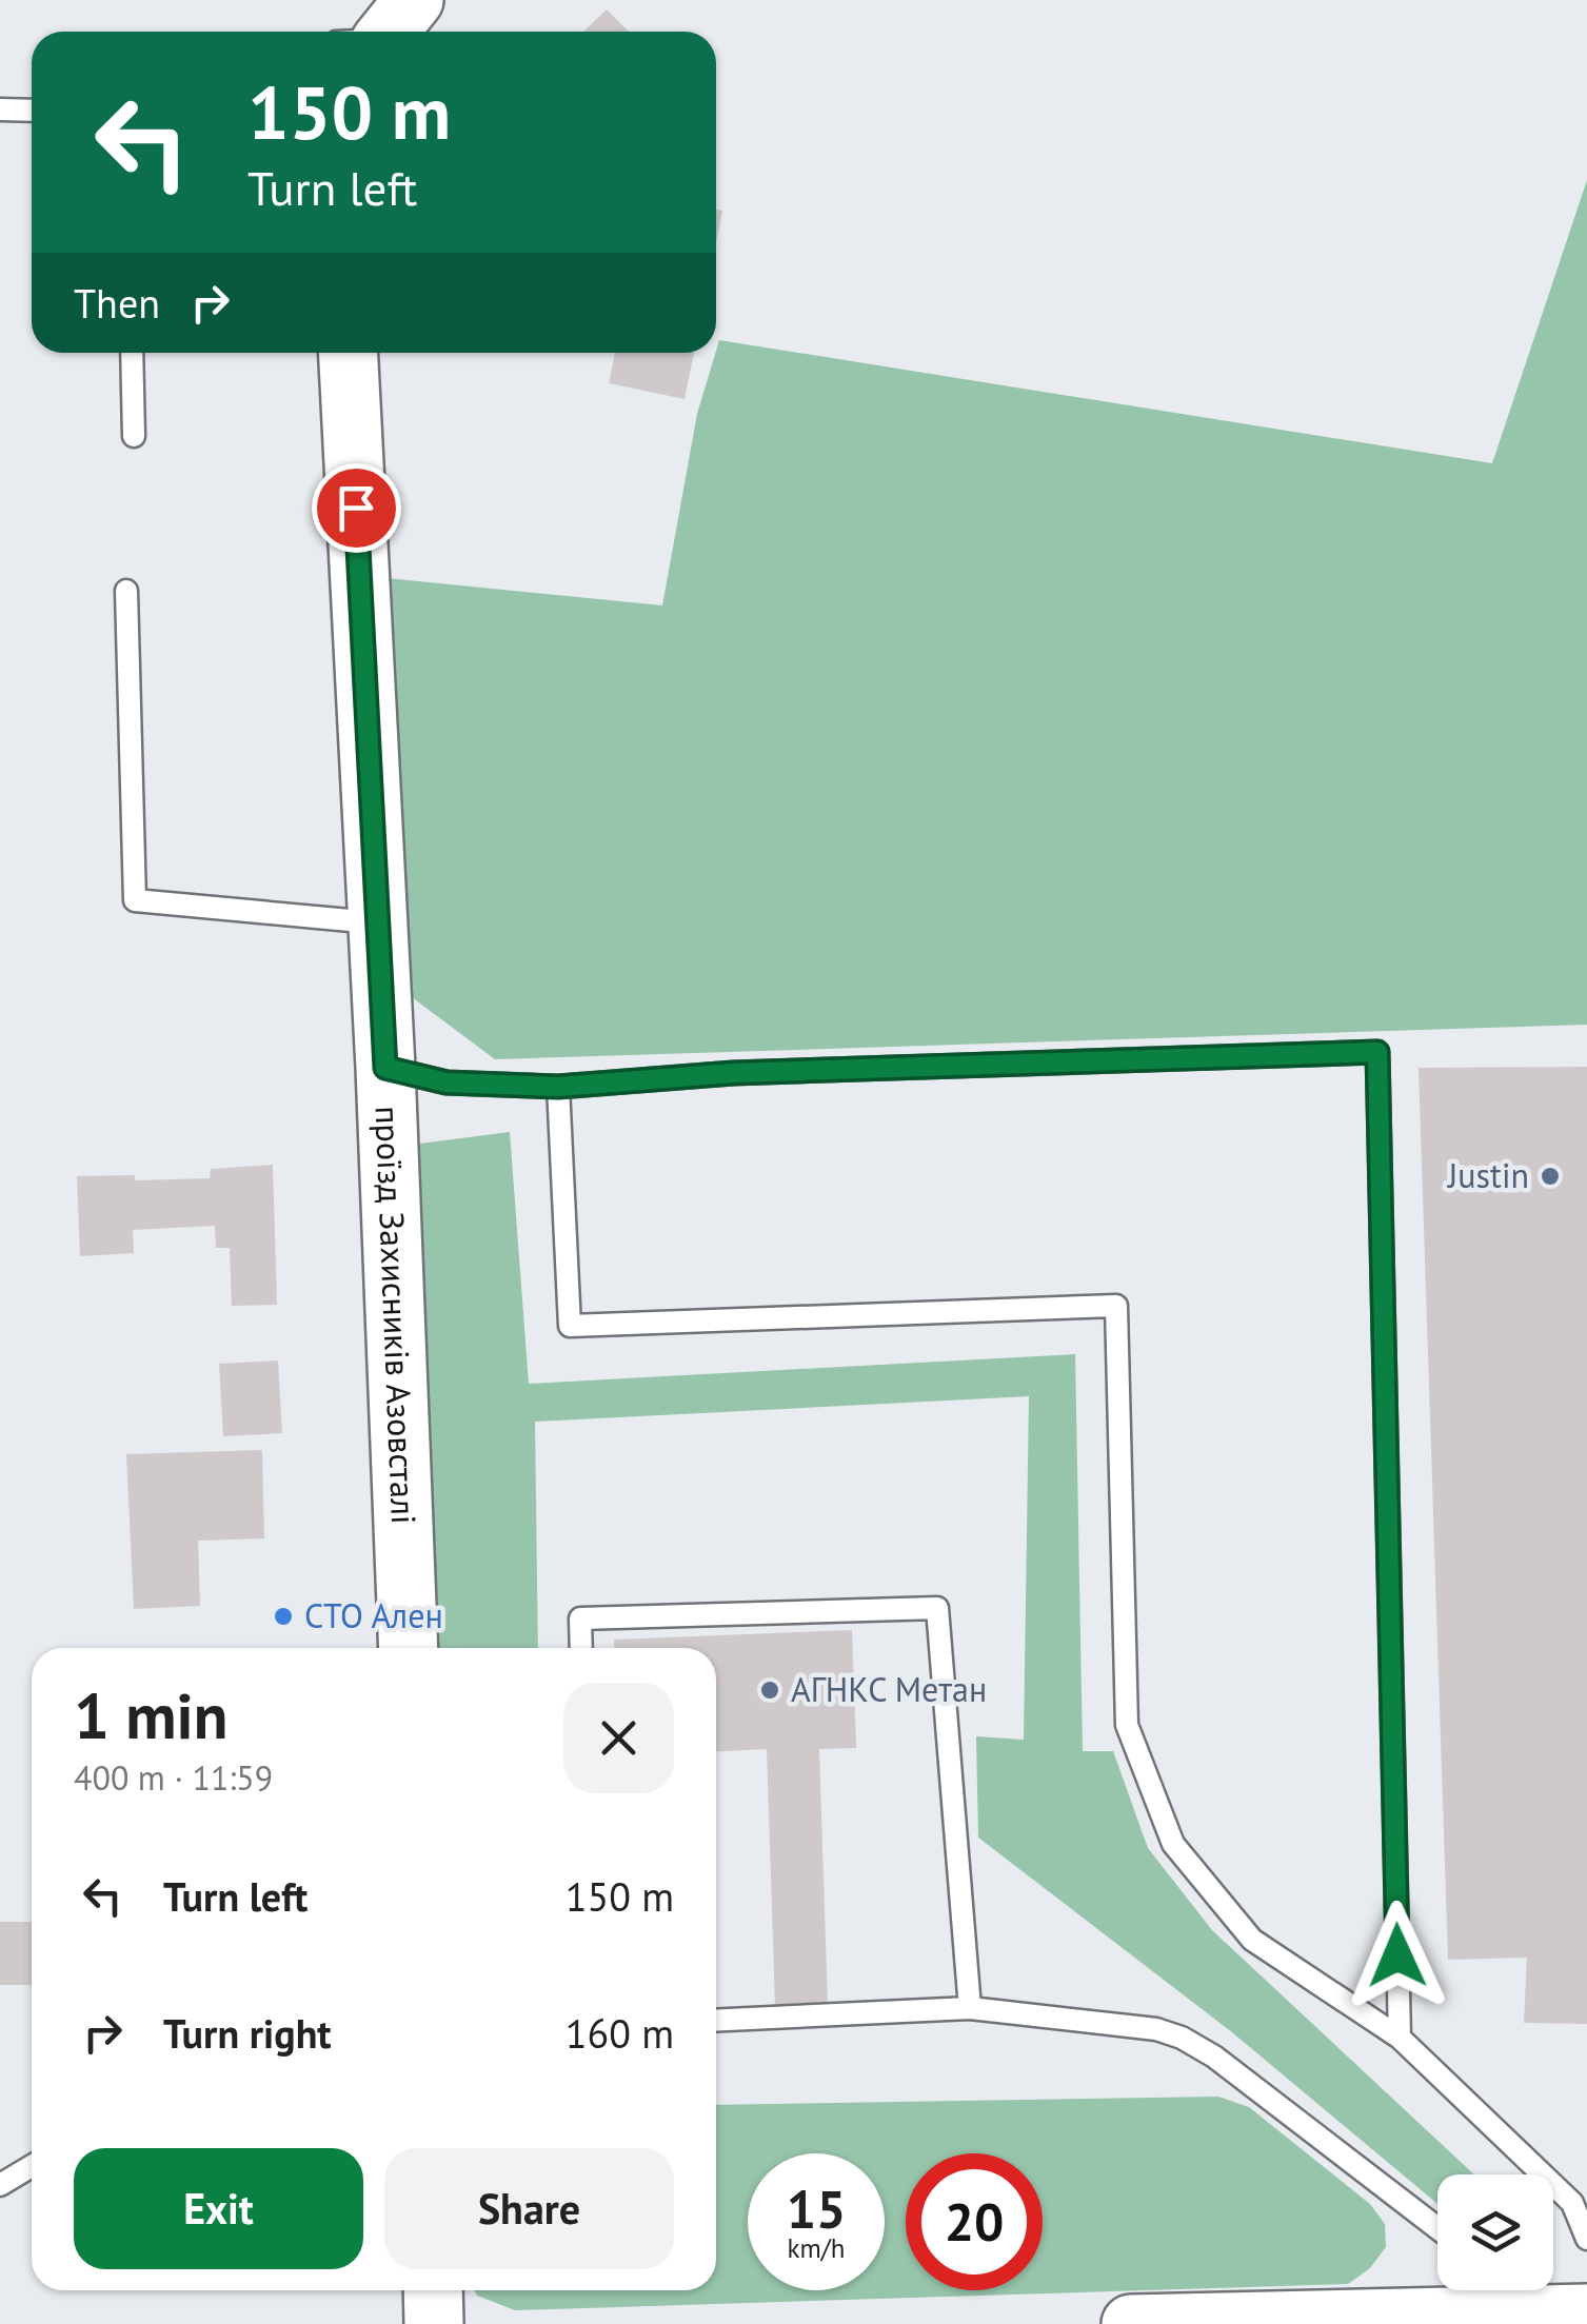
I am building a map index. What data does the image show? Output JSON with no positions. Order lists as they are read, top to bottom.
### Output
{
  "streets": {
    "street": ["проїзд Захисників Азовсталі"]
  },
  "places": ["Justin", "СТО Ален", "АГНКС Метан"],
  "page": {
    "turn": ["150 m", "Turn left"],
    "then": "Then",
    "heading": ["1 min", "400 m · 11:59"],
    "list": [
      {
        "name": "Turn left",
        "value": "150 m"
      },
      {
        "name": "Turn right",
        "value": "160 m"
      }
    ],
    "buttons": ["Exit", "Share"],
    "speed": "15 km/h",
    "limit": "20"
  }
}
